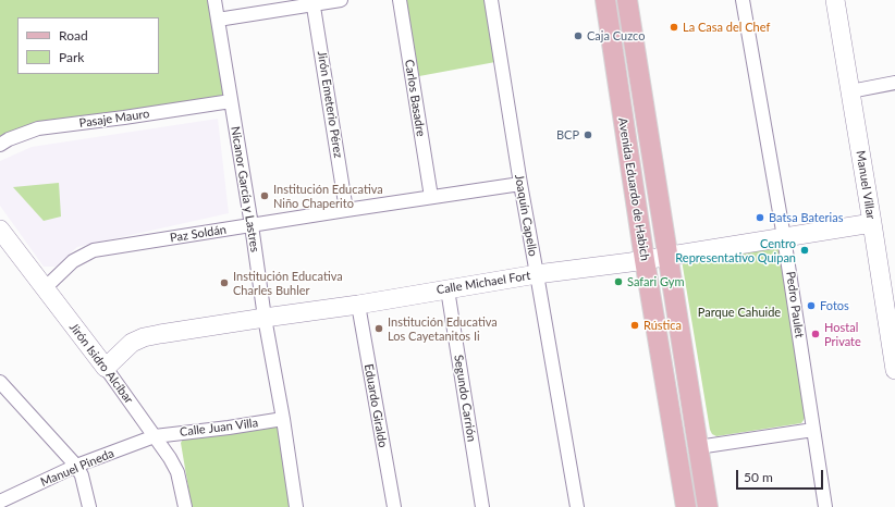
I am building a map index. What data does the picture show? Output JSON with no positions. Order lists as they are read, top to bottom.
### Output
{
  "streets": {
    "main road": ["Avenida Eduardo de Habich"],
    "street": [
      "Carlos Basadre",
      "Jirón Emeterio Pérez",
      "Pasaje Mauro",
      "Manuel Villar",
      "Nicanor García y Lastres",
      "Joaquín Capello",
      "Paz Soldán",
      "Calle Michael Fort",
      "Pedro Paulet",
      "Jirón Isidro Alcíbar",
      "Segundo Carrión",
      "Eduardo Giraldo",
      "Calle Juan Villa",
      "Manuel Pineda"
    ]
  },
  "crossings": [
    ["Carlos Basadre", "Paz Soldán"],
    ["Jirón Emeterio Pérez", "Paz Soldán"],
    ["Pasaje Mauro", "Nicanor García y Lastres"],
    ["Manuel Villar", "Calle Michael Fort"],
    ["Nicanor García y Lastres", "Paz Soldán"],
    ["Nicanor García y Lastres", "Calle Michael Fort"],
    ["Nicanor García y Lastres", "Calle Juan Villa"],
    ["Avenida Eduardo de Habich", "Calle Michael Fort"],
    ["Joaquín Capello", "Paz Soldán"],
    ["Joaquín Capello", "Calle Michael Fort"],
    ["Paz Soldán", "Jirón Isidro Alcíbar"],
    ["Calle Michael Fort", "Pedro Paulet"],
    ["Calle Michael Fort", "Jirón Isidro Alcíbar"],
    ["Calle Michael Fort", "Segundo Carrión"],
    ["Calle Michael Fort", "Eduardo Giraldo"],
    ["Jirón Isidro Alcíbar", "Calle Juan Villa"],
    ["Jirón Isidro Alcíbar", "Manuel Pineda"],
    ["Calle Juan Villa", "Manuel Pineda"]
  ],
  "parks": ["Parque Cahuide"],
  "places": [
    "La Casa del Chef",
    "Caja Cuzco",
    "BCP",
    "Institución Educativa Niño Chaperito",
    "Batsa Baterias",
    "Centro Representativo Quipan",
    "Safari Gym",
    "Institución Educativa Charles Buhler",
    "Fotos",
    "Rústica",
    "Institución Educativa Los Cayetanitos Ii",
    "Hostal Private"
  ],
  "legend": ["Road", "Park"],
  "scale_bar": "50 m"
}
